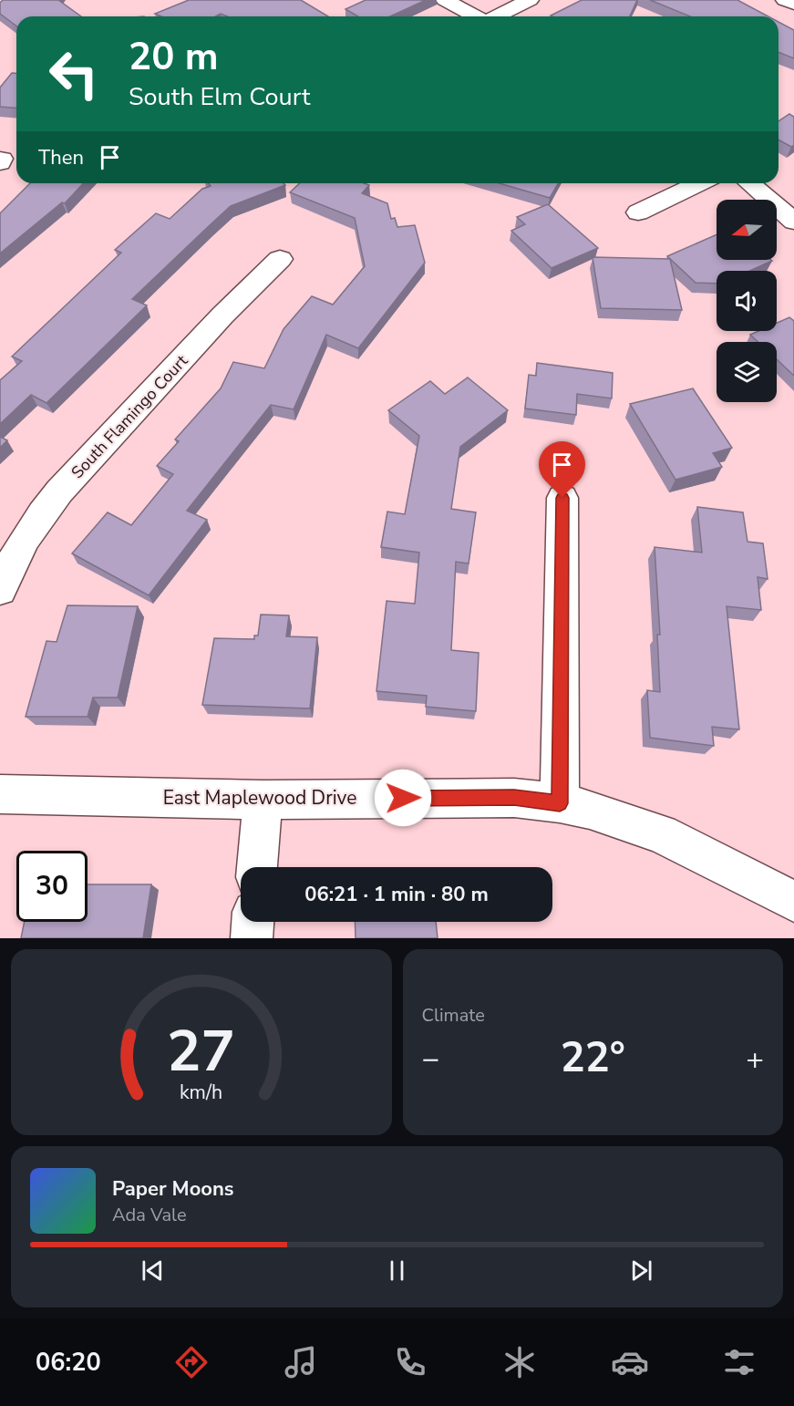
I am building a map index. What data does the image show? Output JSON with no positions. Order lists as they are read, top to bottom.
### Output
{
  "streets": {
    "street": ["South Flamingo Court", "East Maplewood Drive"]
  },
  "north": "left",
  "page": {
    "turn": ["20 m", "South Elm Court"],
    "then": "Then",
    "limit": "30",
    "trip": "06:21 · 1 min · 80 m",
    "tile": "Climate",
    "heat": ["−", "22°", "+"],
    "song": ["Paper Moons", "Ada Vale"],
    "tabs": "06:20",
    "gauge": ["27", "km/h"]
  }
}
